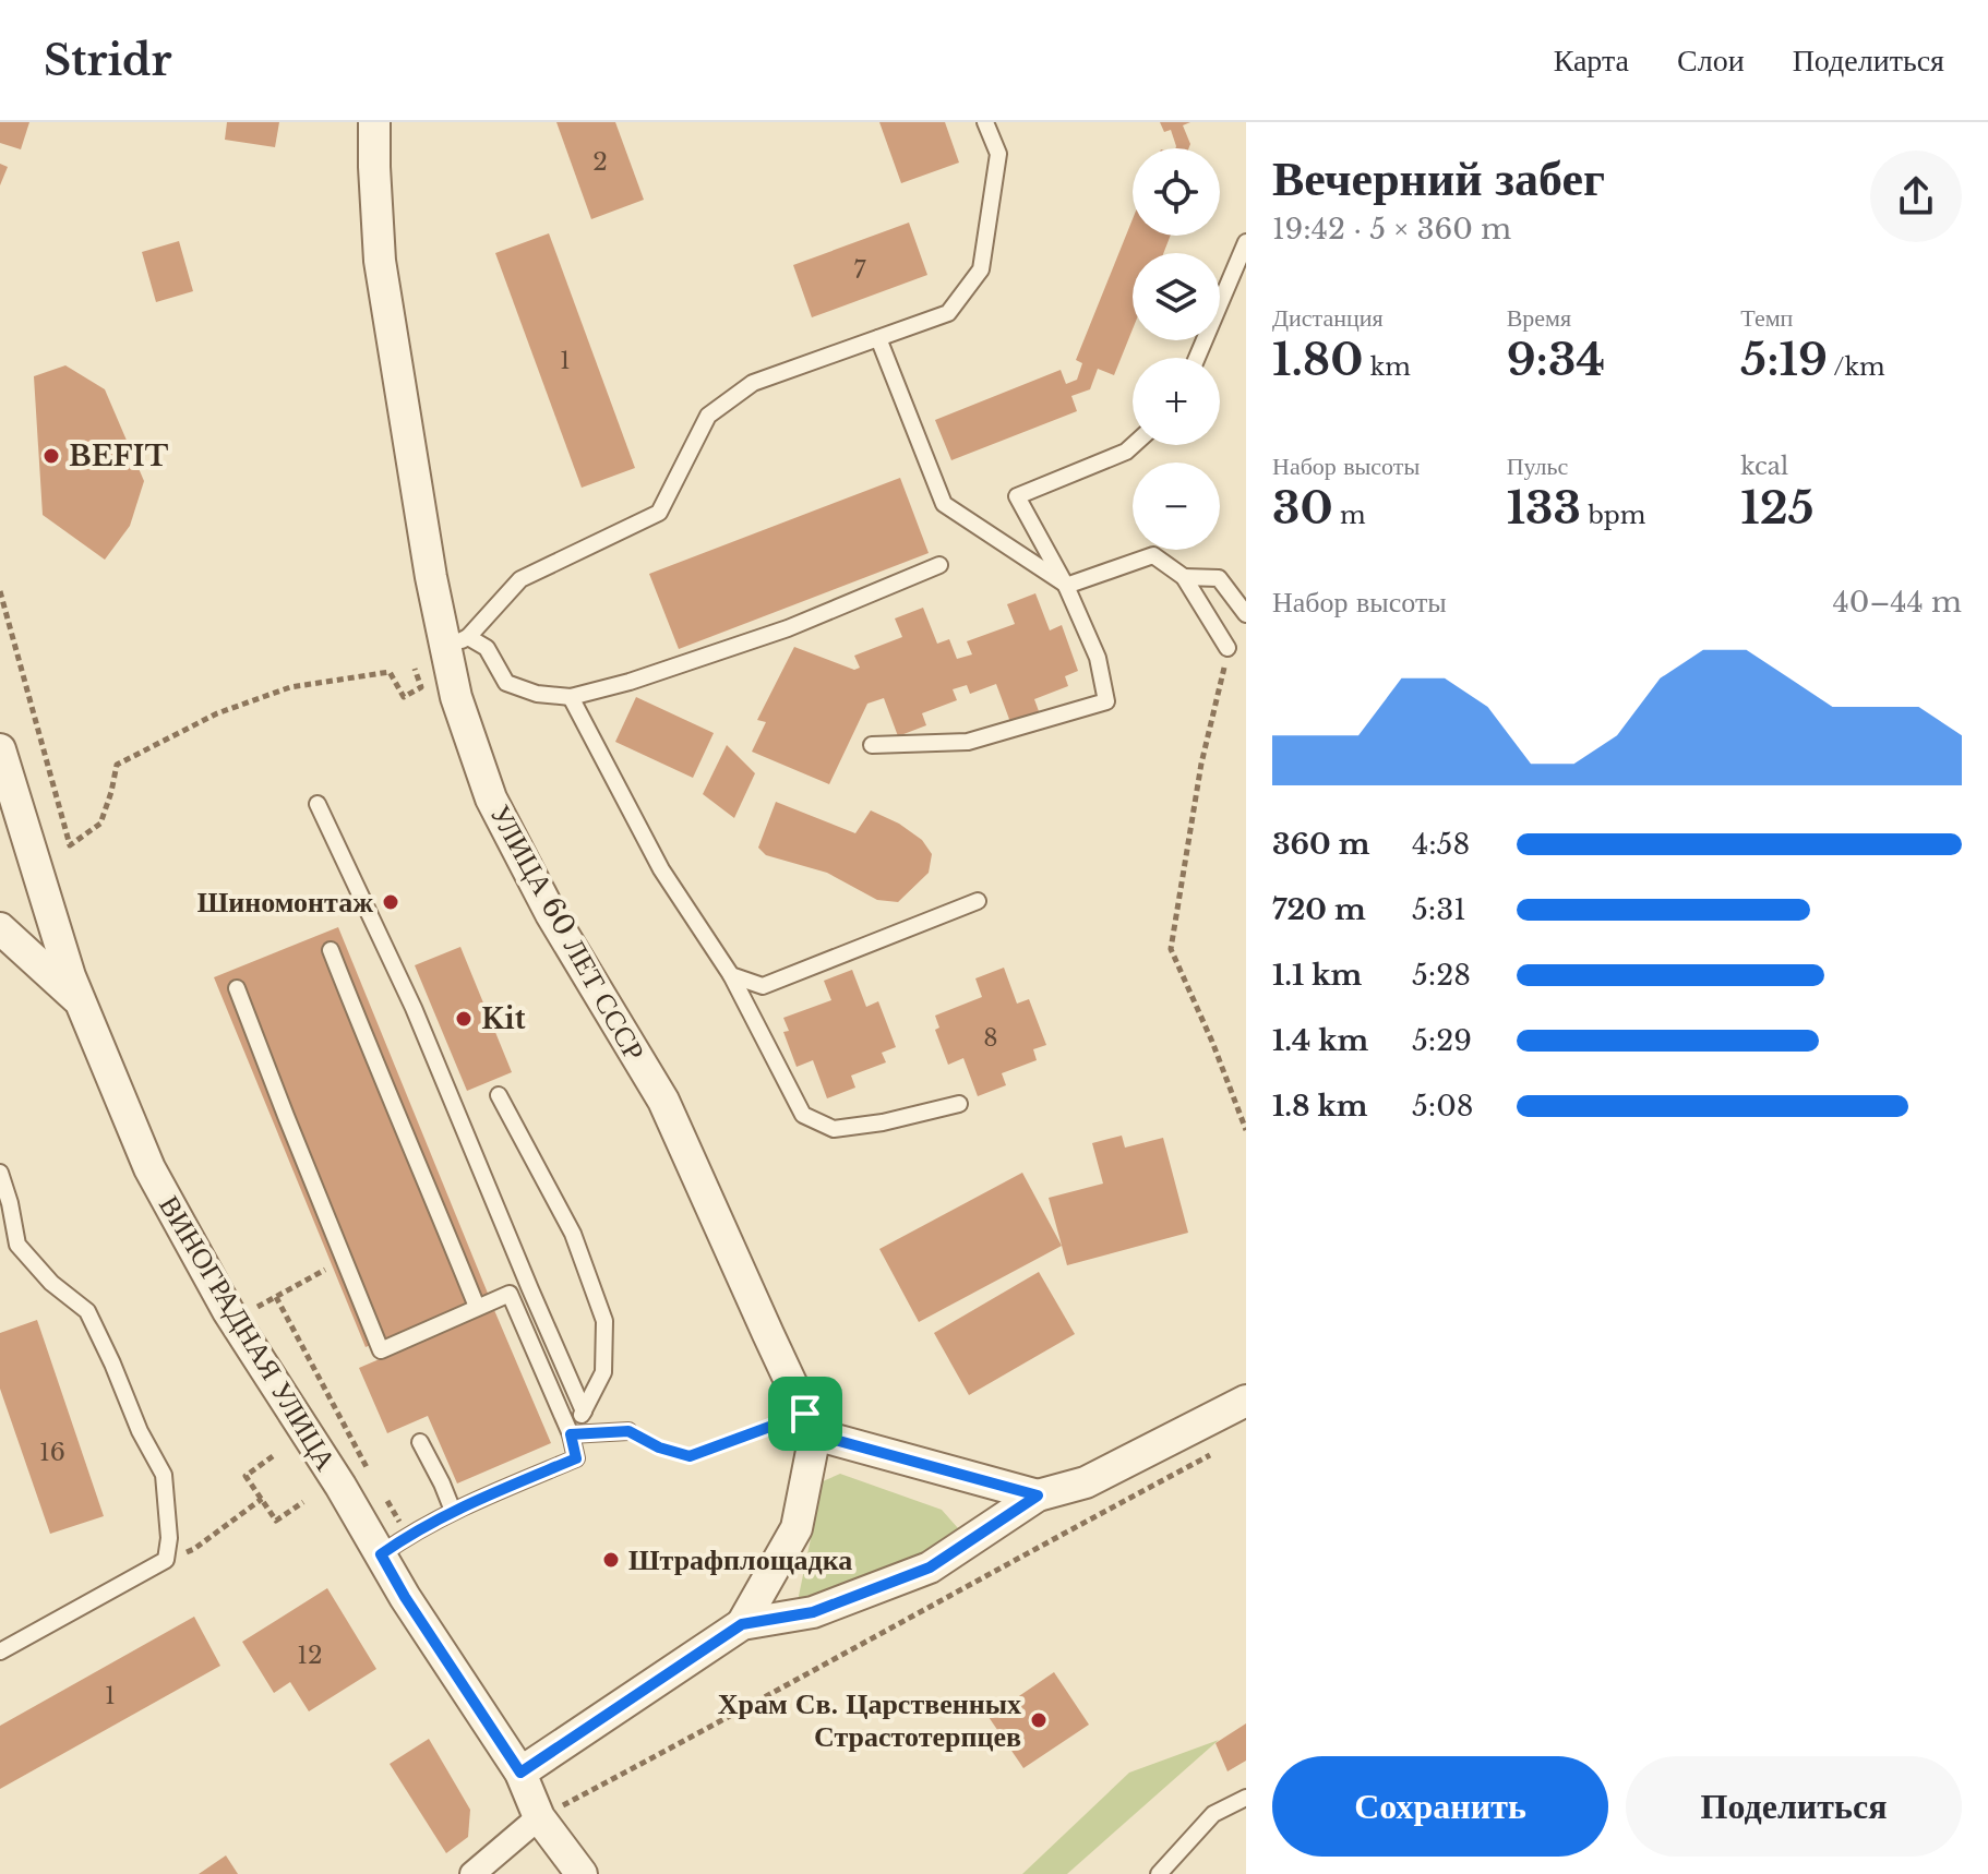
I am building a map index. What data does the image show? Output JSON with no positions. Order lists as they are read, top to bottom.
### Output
{
  "streets": {
    "street": ["УЛИЦА 60 ЛЕТ СССР", "ВИНОГРАДНАЯ УЛИЦА"]
  },
  "places": [
    "BEFIT",
    "Шиномонтаж",
    "Kit",
    "Штрафплощадка",
    "Храм Св. Царственных Страстотерпцев"
  ],
  "house_numbers": [
    "2",
    "7",
    "1",
    "8",
    "16",
    "12",
    "1"
  ],
  "page": {
    "header": "Stridr",
    "nav": ["Карта", "Слои", "Поделиться"],
    "heading": ["Вечерний забег", "19:42 · 5 × 360 m"],
    "map_buttons": ["+", "−"],
    "stats": [
      ["Дистанция", "1.80 km"],
      ["Время", "9:34"],
      ["Темп", "5:19 /km"],
      ["Набор высоты", "30 m"],
      ["Пульс", "133 bpm"],
      ["kcal", "125"]
    ],
    "chart": ["Набор высоты", "40–44 m"],
    "list": [
      {
        "name": "360 m",
        "note": "4:58"
      },
      {
        "name": "720 m",
        "note": "5:31"
      },
      {
        "name": "1.1 km",
        "note": "5:28"
      },
      {
        "name": "1.4 km",
        "note": "5:29"
      },
      {
        "name": "1.8 km",
        "note": "5:08"
      }
    ],
    "buttons": ["Сохранить", "Поделиться"]
  }
}
